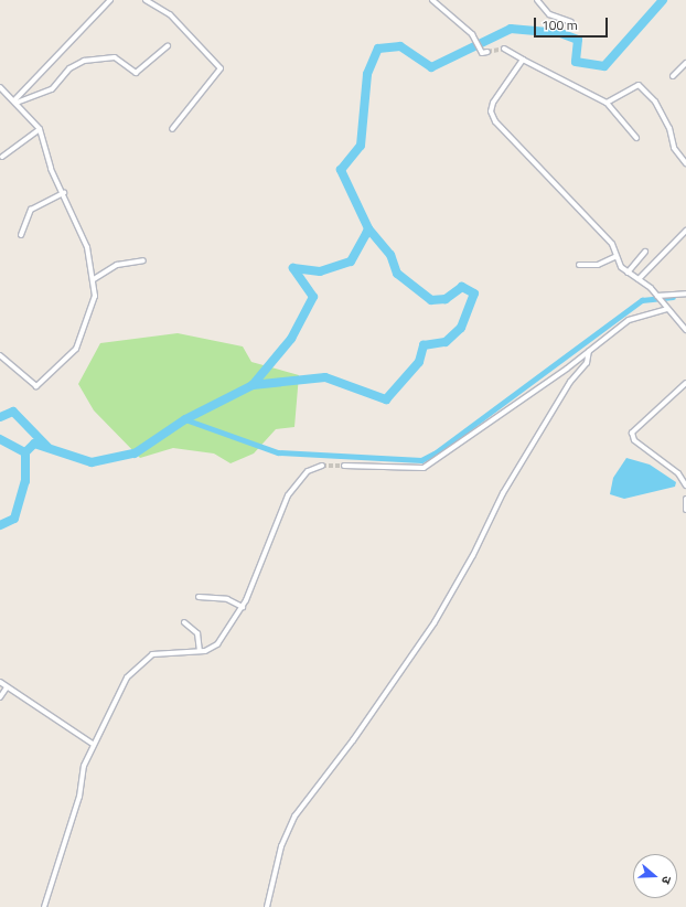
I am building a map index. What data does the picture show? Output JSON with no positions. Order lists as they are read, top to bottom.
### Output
{
  "scale_bar": "100 m",
  "north": "right"
}
